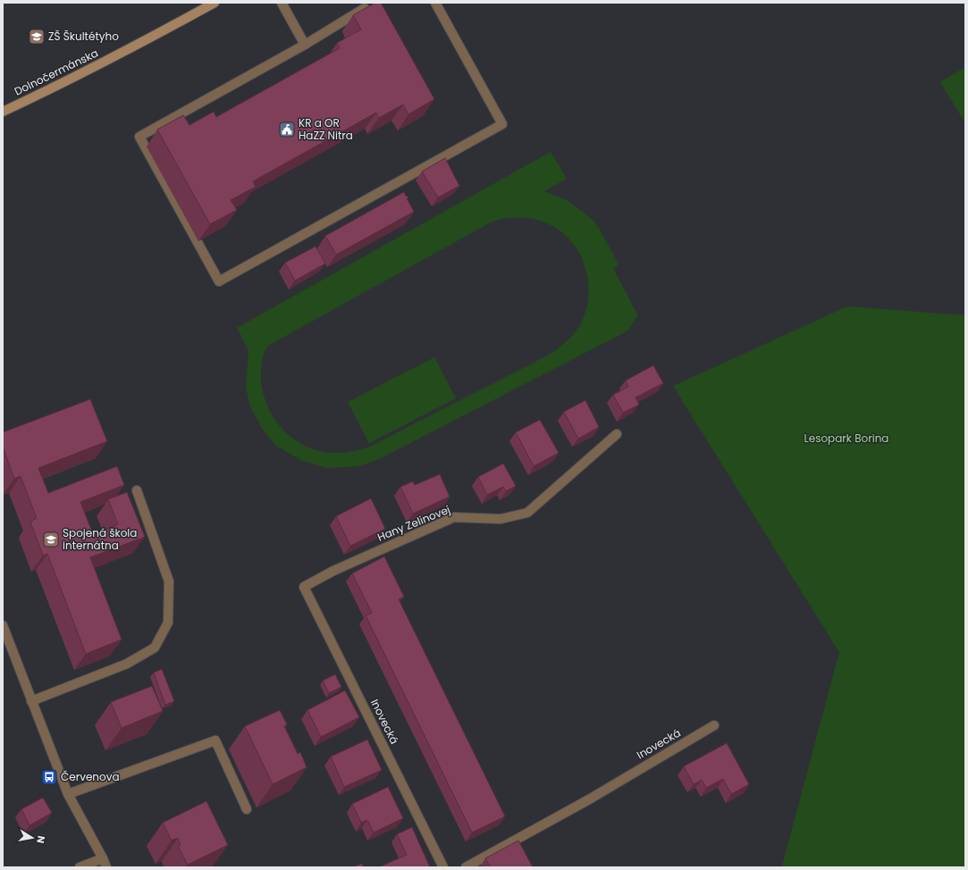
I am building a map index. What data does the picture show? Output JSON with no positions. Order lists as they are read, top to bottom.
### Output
{
  "streets": {
    "street": ["Dolnočermánska", "Hany Zelinovej", "Inovecká"]
  },
  "crossings": [
    ["Hany Zelinovej", "Inovecká"]
  ],
  "parks": ["Lesopark Borina"],
  "places": {
    "school or university": ["ZŠ Škultétyho", "Spojená škola internátna"],
    "public building": ["KR a OR HaZZ Nitra"],
    "bus stop": ["Červenova"]
  },
  "north": "right"
}
